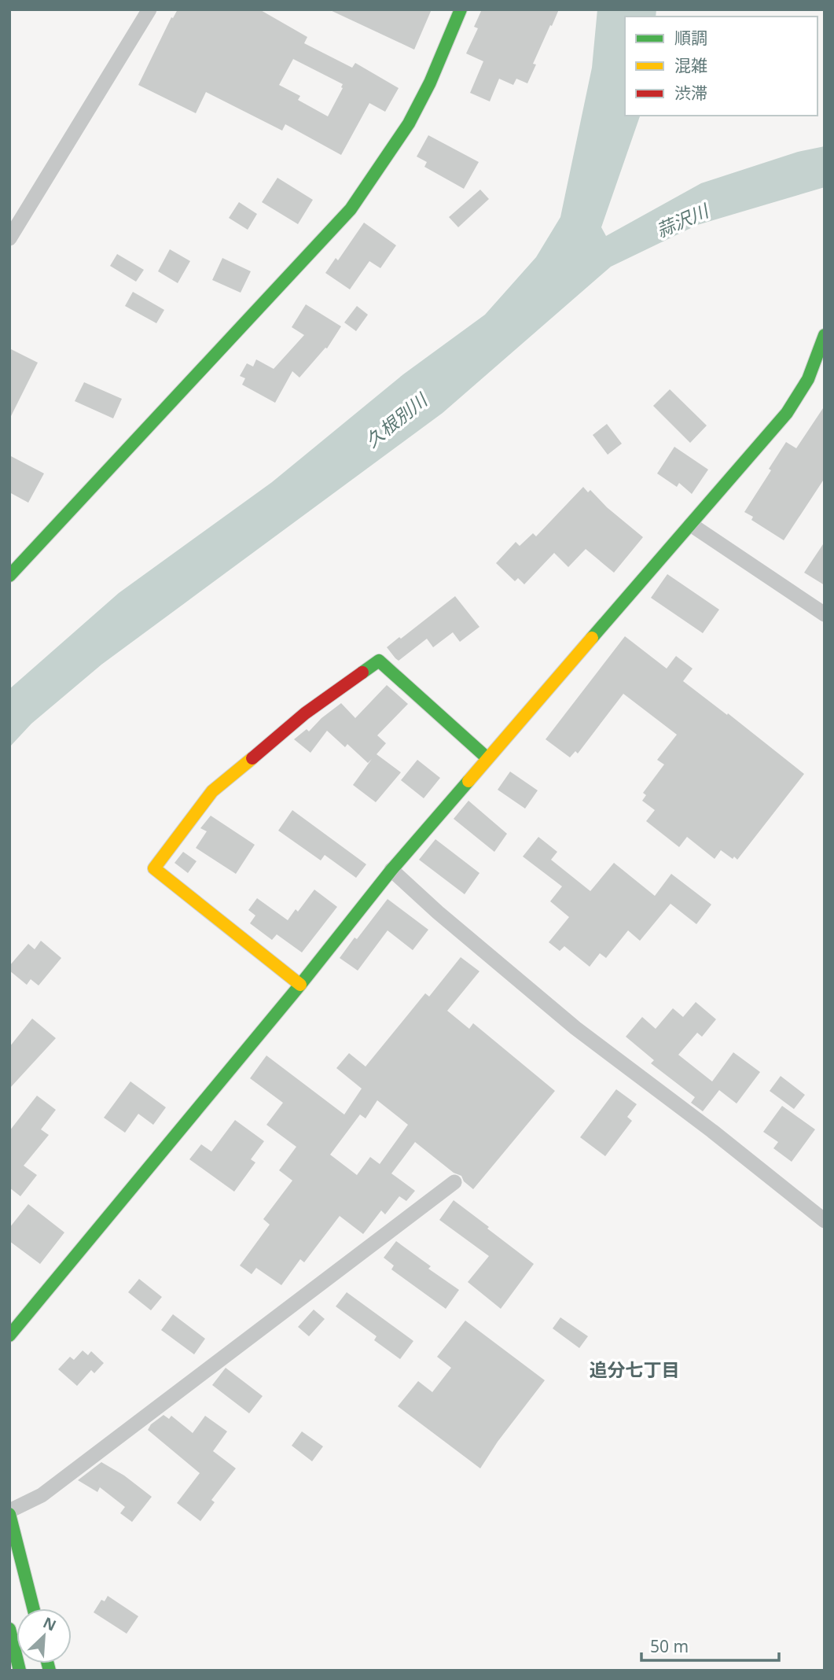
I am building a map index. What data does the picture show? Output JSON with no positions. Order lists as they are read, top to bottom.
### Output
{
  "districts": ["追分七丁目"],
  "water": ["蒜沢川", "久根別川"],
  "legend": ["順調", "混雑", "渋滞"],
  "scale_bar": "50 m",
  "north": "top right"
}
